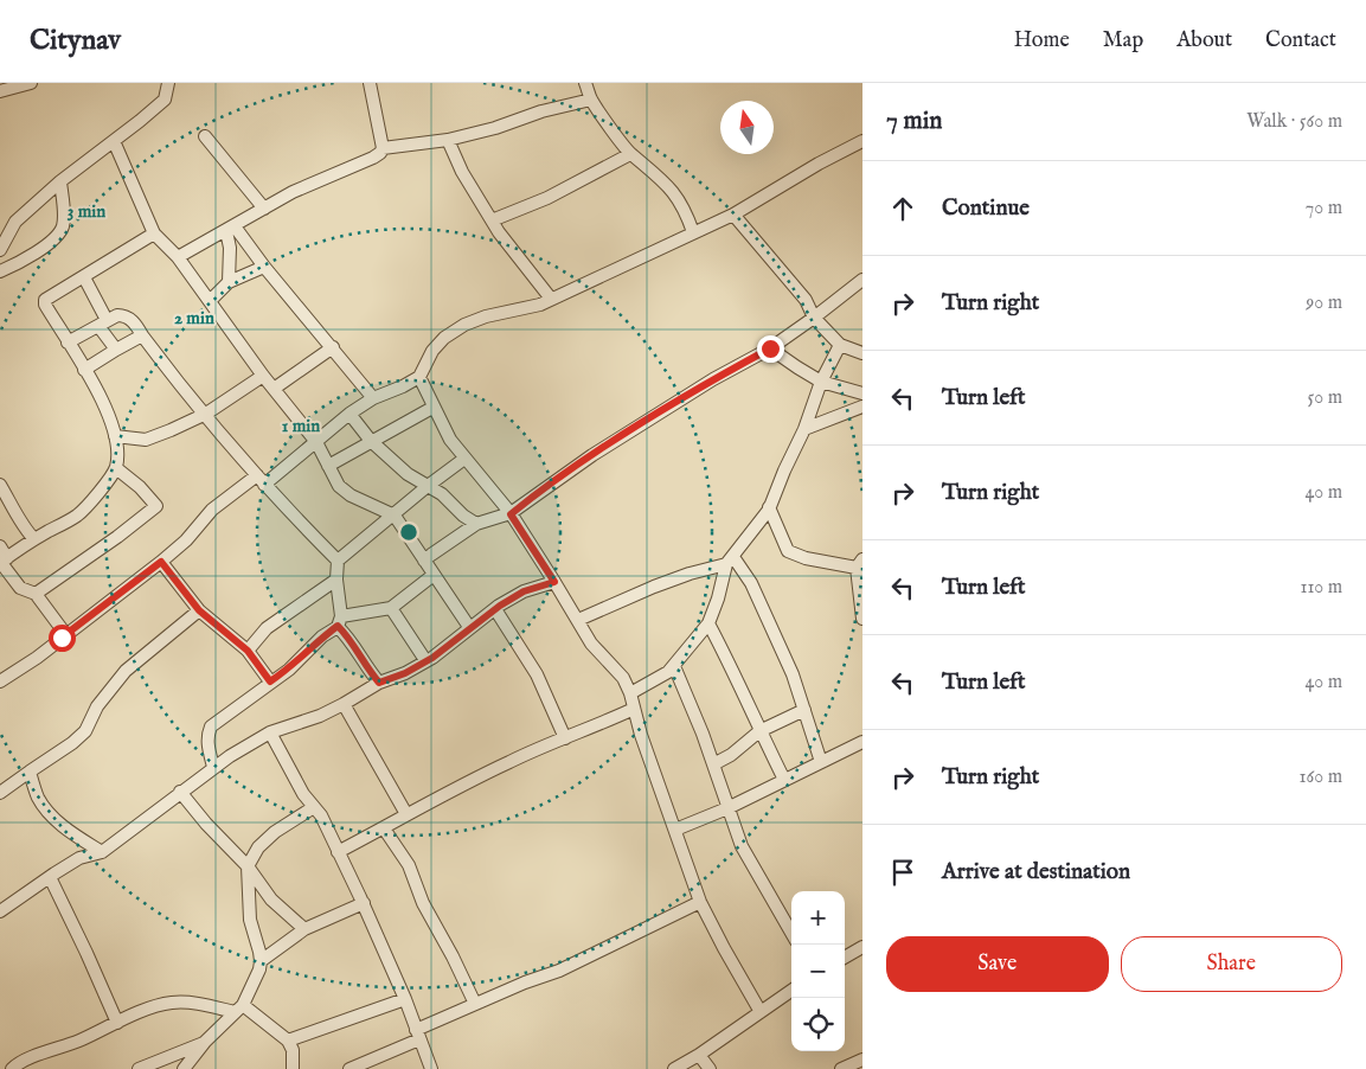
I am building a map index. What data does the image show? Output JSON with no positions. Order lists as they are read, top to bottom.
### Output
{
  "north": "top",
  "page": {
    "header": "Citynav",
    "nav": [
      "Home",
      "Map",
      "About",
      "Contact"
    ],
    "heading": ["7 min", "Walk · 560 m"],
    "list": [
      ["Continue", "70 m"],
      ["Turn right", "90 m"],
      ["Turn left", "50 m"],
      ["Turn right", "40 m"],
      ["Turn left", "110 m"],
      ["Turn left", "40 m"],
      ["Turn right", "160 m"],
      "Arrive at destination"
    ],
    "map_buttons": ["+", "−"],
    "buttons": ["Save", "Share"]
  },
  "rings": ["3 min", "2 min", "1 min"]
}
